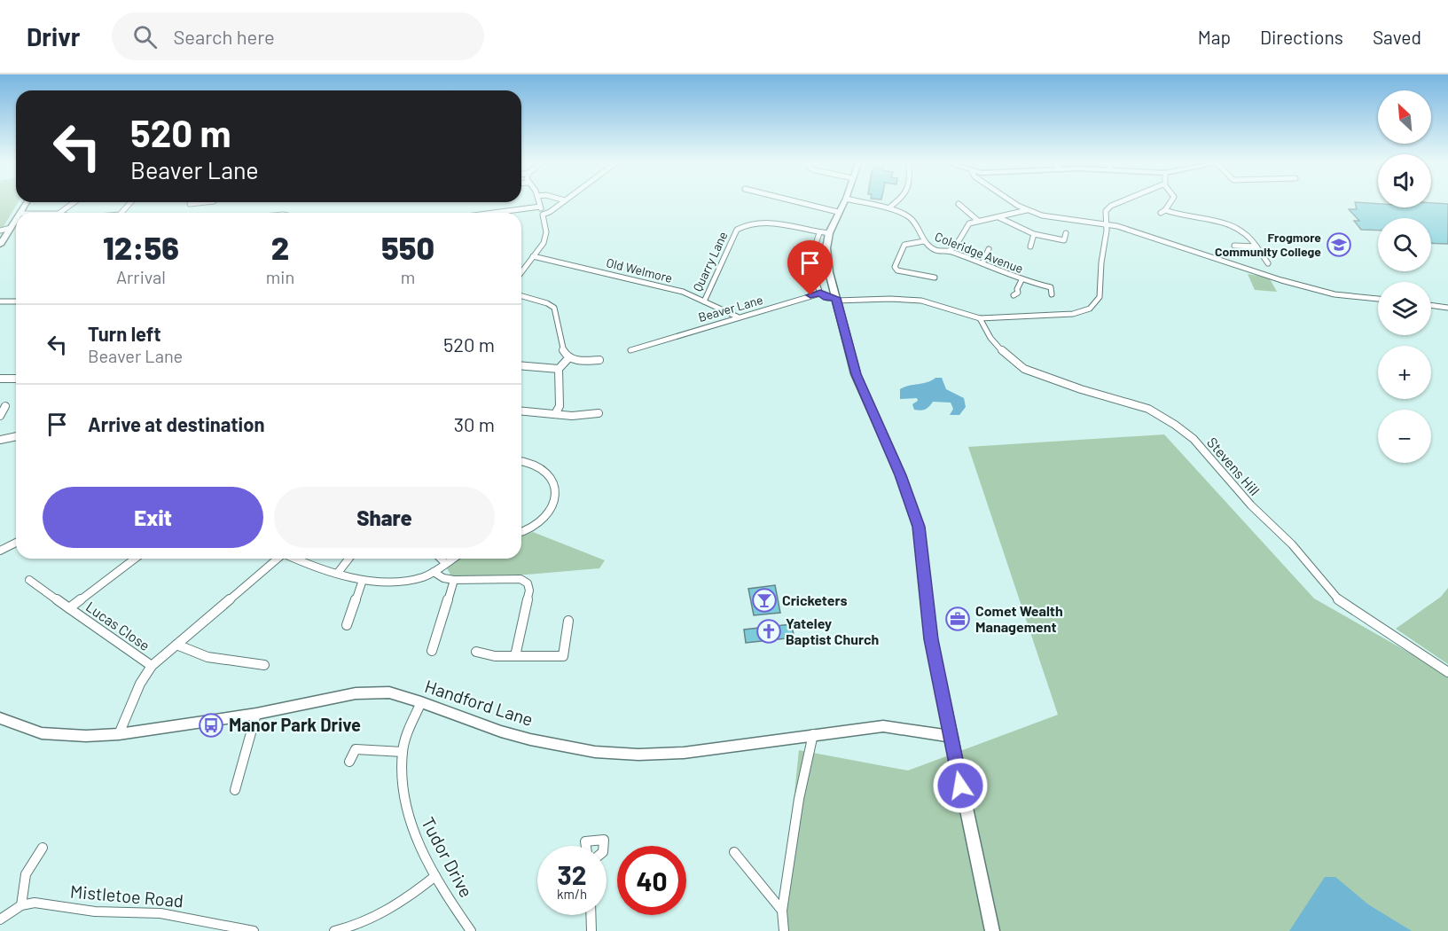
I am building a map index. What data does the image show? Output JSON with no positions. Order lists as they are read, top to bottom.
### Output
{
  "streets": {
    "street": [
      "Coleridge Avenue",
      "Quarry Lane",
      "Old Welmore",
      "Beaver Lane",
      "Stevens Hill",
      "Lucas Close",
      "Handford Lane",
      "Tudor Drive",
      "Mistletoe Road"
    ]
  },
  "crossings": [
    ["Quarry Lane", "Old Welmore"],
    ["Old Welmore", "Beaver Lane"],
    ["Handford Lane", "Tudor Drive"]
  ],
  "places": {
    "school or university": ["Frogmore Community College"],
    "bar": ["Cricketers"],
    "office": ["Comet Wealth Management"],
    "church": ["Yateley Baptist Church"],
    "bus stop": ["Manor Park Drive"]
  },
  "north": "top left",
  "page": {
    "header": "Drivr",
    "search": "Search here",
    "nav": ["Map", "Directions", "Saved"],
    "map_buttons": ["+", "−"],
    "turn": ["520 m", "Beaver Lane"],
    "eta": [
      "12:56",
      "Arrival",
      "2",
      "min",
      "550",
      "m"
    ],
    "list": [
      {
        "name": "Turn left",
        "note": "Beaver Lane",
        "value": "520 m"
      },
      {
        "name": "Arrive at destination",
        "value": "30 m"
      }
    ],
    "buttons": ["Exit", "Share"],
    "speed": "32 km/h",
    "limit": "40"
  }
}
